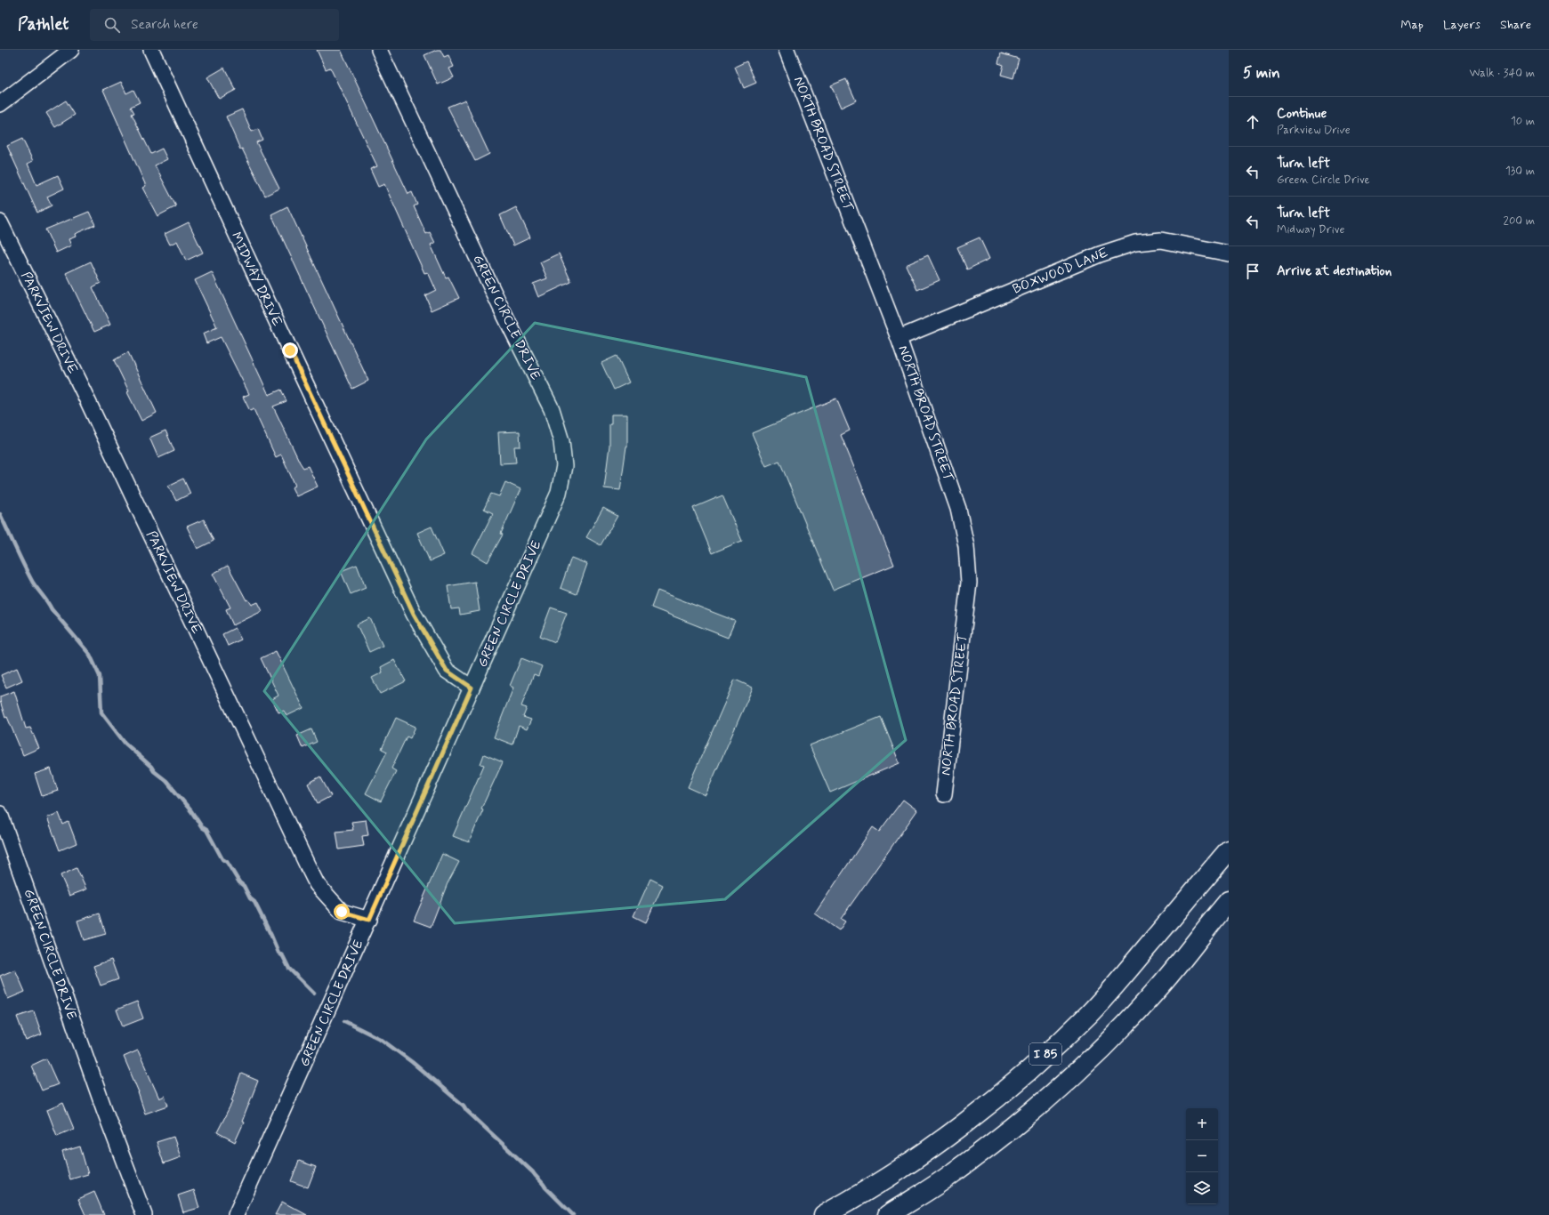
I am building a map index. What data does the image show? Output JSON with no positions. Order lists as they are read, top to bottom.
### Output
{
  "streets": {
    "highway": ["I 85"],
    "street": [
      "NORTH BROAD STREET",
      "BOXWOOD LANE",
      "MIDWAY DRIVE",
      "GREEN CIRCLE DRIVE",
      "PARKVIEW DRIVE"
    ]
  },
  "crossings": [
    ["NORTH BROAD STREET", "BOXWOOD LANE"],
    ["MIDWAY DRIVE", "GREEN CIRCLE DRIVE"],
    ["GREEN CIRCLE DRIVE", "PARKVIEW DRIVE"]
  ],
  "page": {
    "header": "Pathlet",
    "search": "Search here",
    "nav": ["Map", "Layers", "Share"],
    "heading": ["5 min", "Walk · 340 m"],
    "list": [
      ["Continue", "Parkview Drive", "10 m"],
      ["Turn left", "Green Circle Drive", "130 m"],
      ["Turn left", "Midway Drive", "200 m"],
      "Arrive at destination"
    ],
    "map_buttons": ["+", "−"]
  }
}
